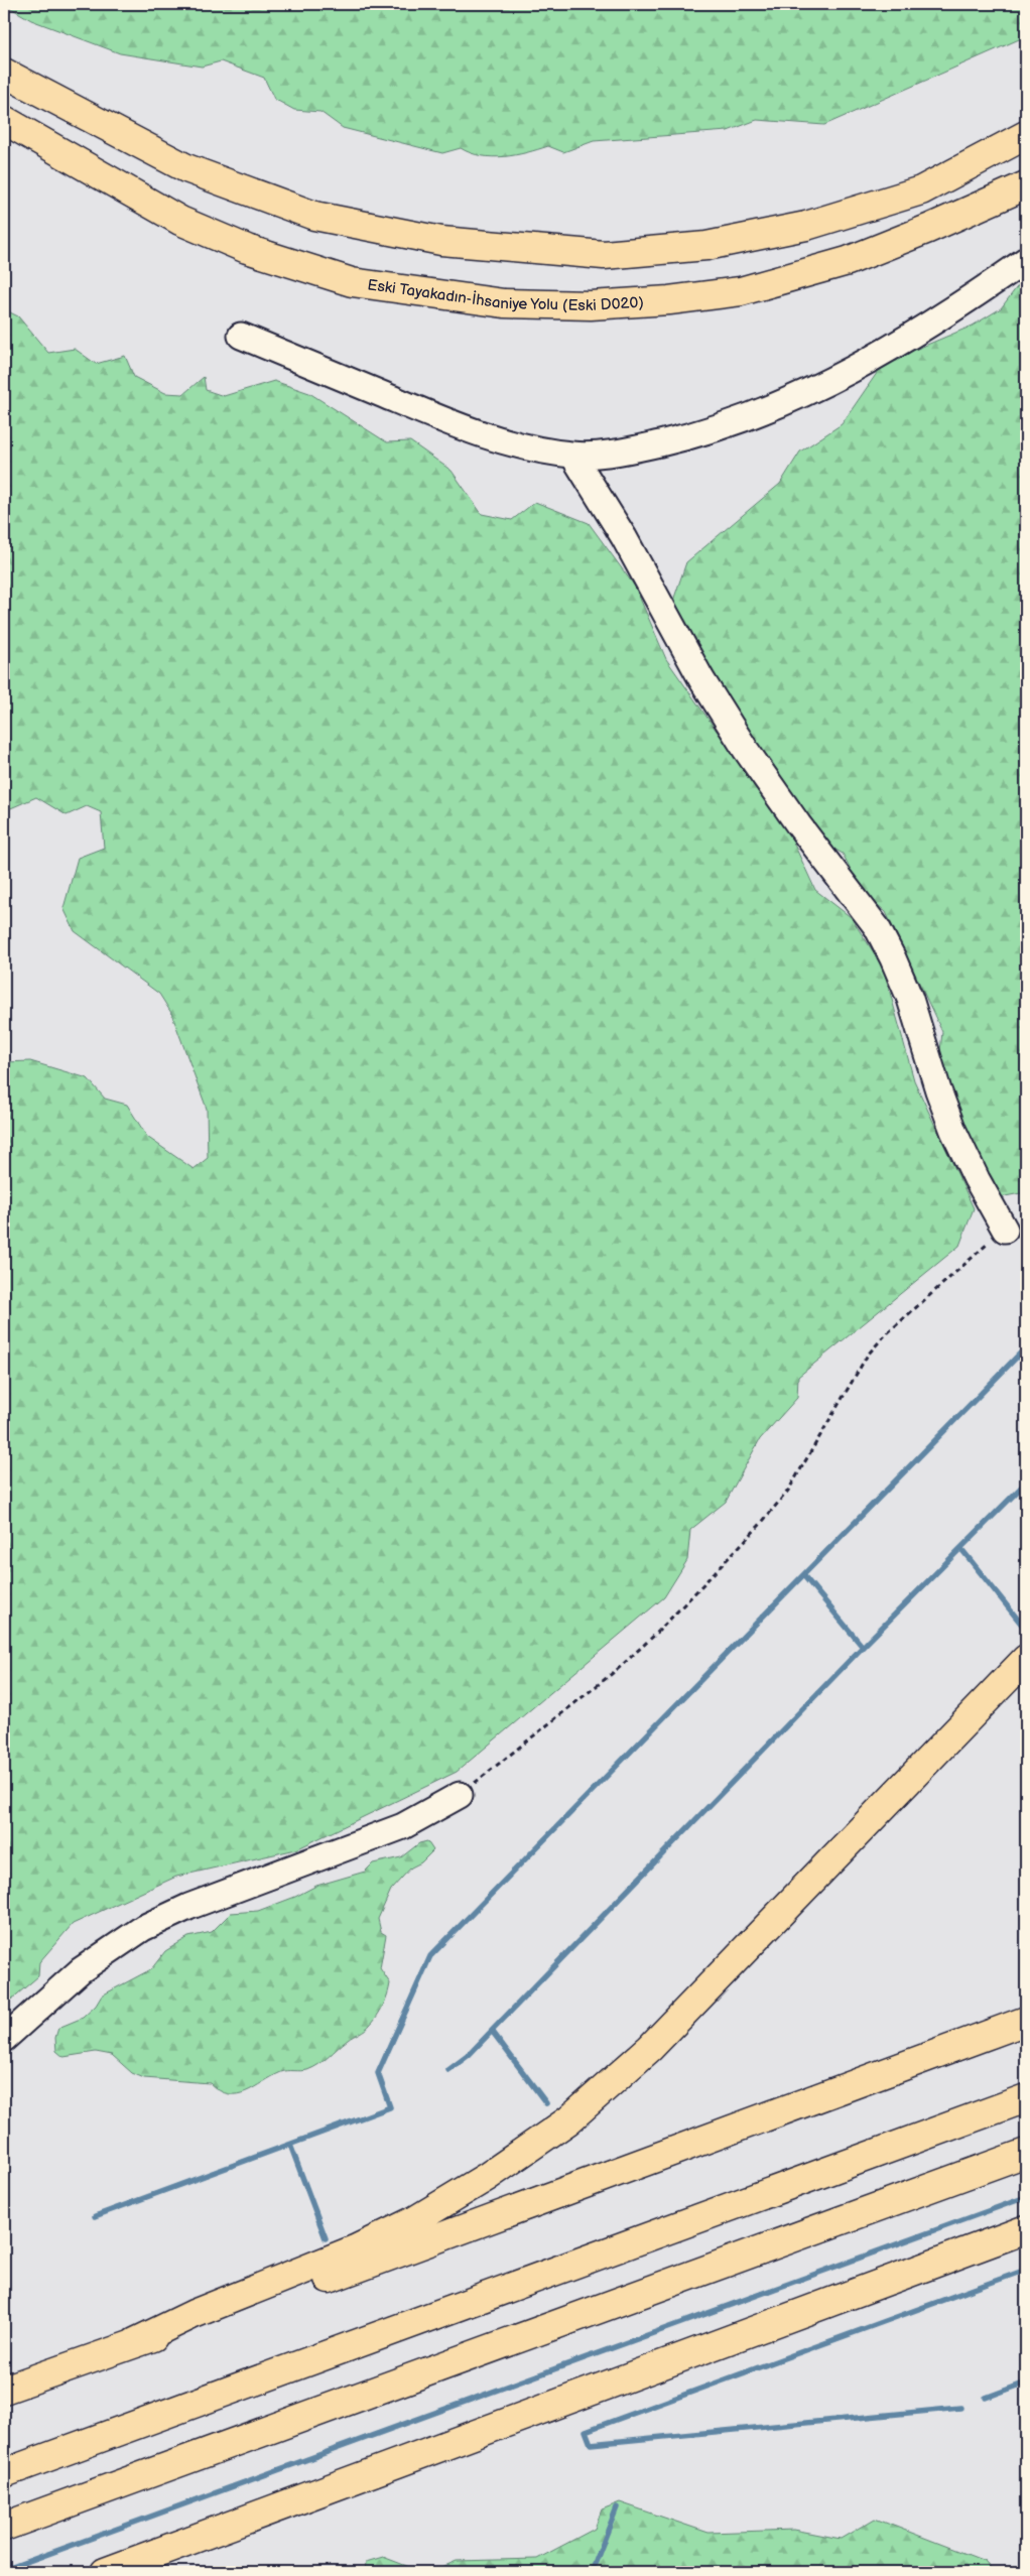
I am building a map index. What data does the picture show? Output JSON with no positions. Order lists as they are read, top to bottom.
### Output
{
  "streets": {
    "main road": ["Eski Tayakadın-İhsaniye Yolu (Eski D020)"]
  }
}
